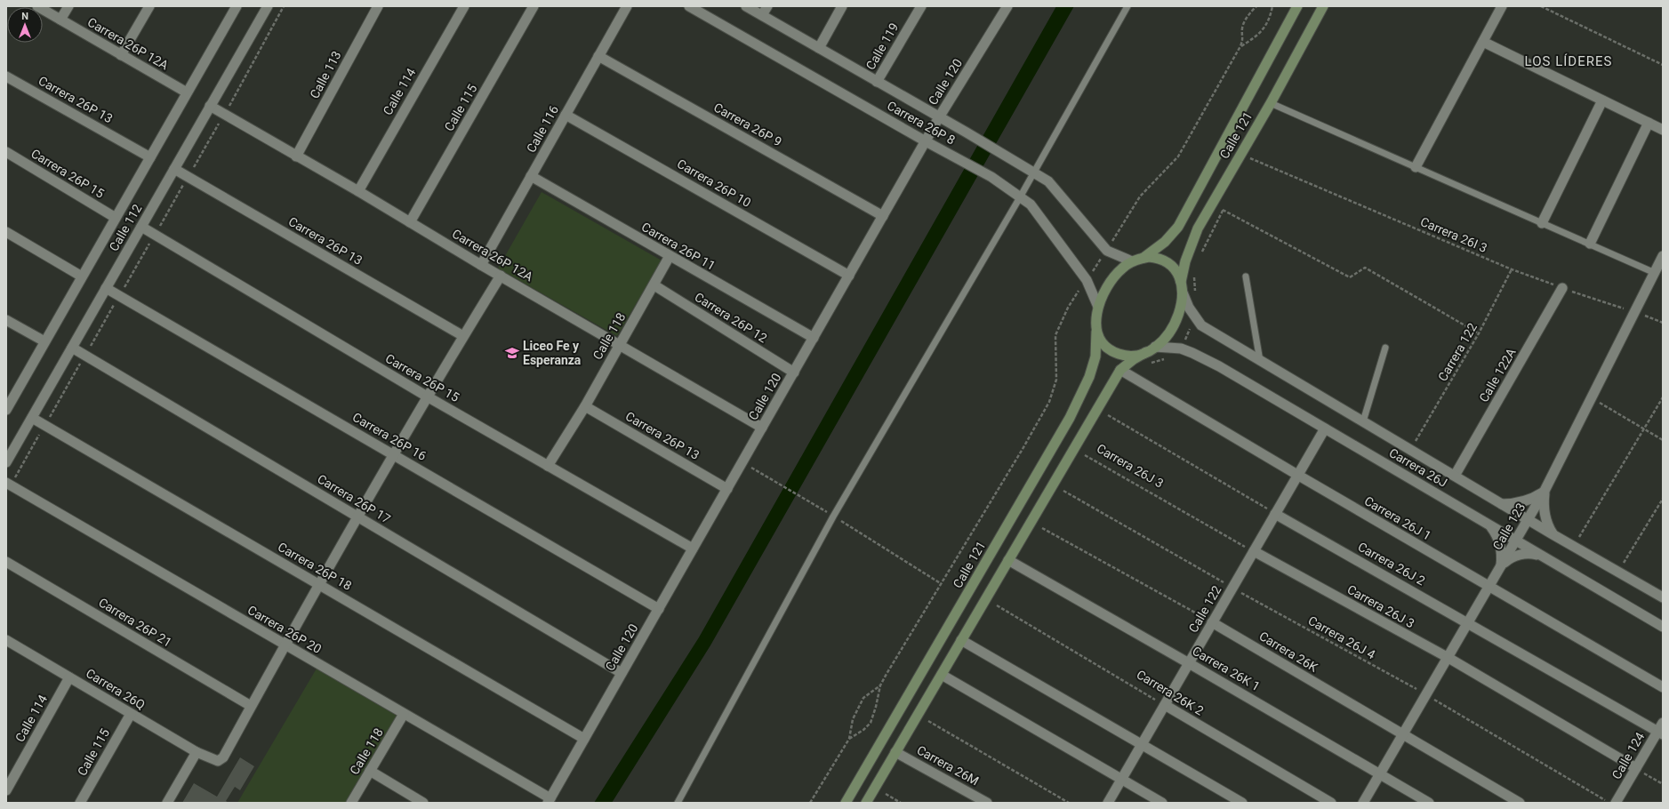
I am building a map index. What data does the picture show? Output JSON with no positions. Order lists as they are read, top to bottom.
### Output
{
  "streets": {
    "main road": ["Calle 121"],
    "street": [
      "Carrera 26P 12A",
      "Calle 119",
      "Calle 113",
      "Calle 120",
      "Calle 114",
      "Carrera 26P 13",
      "Calle 115",
      "Carrera 26P 8",
      "Carrera 26P 9",
      "Calle 116",
      "Carrera 26P 15",
      "Carrera 26P 10",
      "Calle 112",
      "Carrera 26P 11",
      "Carrera 26P 12",
      "Calle 118",
      "Calle 122A",
      "Carrera 26P 16",
      "Carrera 26J 3",
      "Carrera 26J",
      "Carrera 26P 17",
      "Carrera 26J 1",
      "Calle 123",
      "Carrera 26J 2",
      "Carrera 26P 18",
      "Calle 122",
      "Carrera 26P 21",
      "Carrera 26P 20",
      "Carrera 26K",
      "Carrera 26K 1",
      "Carrera 26Q",
      "Carrera 26K 2",
      "Calle 124",
      "Carrera 26M"
    ],
    "path": ["Carrera 26I 3", "Carrera 122", "Carrera 26J 4"]
  },
  "crossings": [
    ["Carrera 26P 12A", "Calle 113"],
    ["Carrera 26P 12A", "Calle 120"],
    ["Carrera 26P 12A", "Calle 114"],
    ["Carrera 26P 12A", "Calle 115"],
    ["Carrera 26P 12A", "Calle 116"],
    ["Carrera 26P 12A", "Calle 112"],
    ["Carrera 26P 12A", "Calle 118"],
    ["Calle 119", "Carrera 26P 8"],
    ["Calle 120", "Carrera 26P 13"],
    ["Calle 120", "Carrera 26P 8"],
    ["Calle 120", "Carrera 26P 9"],
    ["Calle 120", "Carrera 26P 15"],
    ["Calle 120", "Carrera 26P 10"],
    ["Calle 120", "Carrera 26P 11"],
    ["Calle 120", "Carrera 26P 12"],
    ["Calle 120", "Carrera 26P 16"],
    ["Calle 120", "Carrera 26P 17"],
    ["Calle 120", "Carrera 26P 18"],
    ["Calle 120", "Carrera 26P 20"],
    ["Calle 114", "Carrera 26Q"],
    ["Carrera 26P 13", "Calle 112"],
    ["Carrera 26P 13", "Calle 118"],
    ["Calle 115", "Carrera 26Q"],
    ["Carrera 26P 8", "Calle 121"],
    ["Carrera 26P 8", "Carrera 26J"],
    ["Carrera 26P 9", "Calle 116"],
    ["Calle 116", "Carrera 26P 10"],
    ["Calle 116", "Carrera 26P 11"],
    ["Calle 121", "Carrera 26I 3"],
    ["Calle 121", "Carrera 26J"],
    ["Carrera 26P 15", "Calle 112"],
    ["Carrera 26P 15", "Calle 118"],
    ["Calle 112", "Carrera 26P 16"],
    ["Calle 112", "Carrera 26P 17"],
    ["Calle 112", "Carrera 26P 18"],
    ["Carrera 26I 3", "Carrera 122"],
    ["Carrera 26I 3", "Calle 122A"],
    ["Carrera 26I 3", "Calle 123"],
    ["Carrera 26P 11", "Calle 118"],
    ["Carrera 26P 12", "Calle 118"],
    ["Calle 118", "Carrera 26P 20"],
    ["Calle 122A", "Carrera 26J"],
    ["Carrera 26J 3", "Calle 123"],
    ["Carrera 26J 3", "Calle 122"],
    ["Carrera 26J 3", "Calle 124"],
    ["Carrera 26J", "Calle 123"],
    ["Carrera 26J", "Calle 122"],
    ["Carrera 26J 1", "Calle 123"],
    ["Carrera 26J 1", "Calle 122"],
    ["Calle 123", "Carrera 26J 2"],
    ["Calle 123", "Carrera 26J 4"],
    ["Calle 123", "Carrera 26K"],
    ["Calle 123", "Carrera 26K 1"],
    ["Carrera 26J 2", "Calle 122"],
    ["Carrera 26J 2", "Calle 124"],
    ["Calle 122", "Carrera 26J 4"],
    ["Calle 122", "Carrera 26K"],
    ["Calle 122", "Carrera 26K 1"],
    ["Calle 122", "Carrera 26K 2"],
    ["Carrera 26P 21", "Carrera 26Q"]
  ],
  "districts": ["LOS LÍDERES"],
  "places": {
    "school or university": ["Liceo Fe y Esperanza"]
  },
  "north": "top"
}
